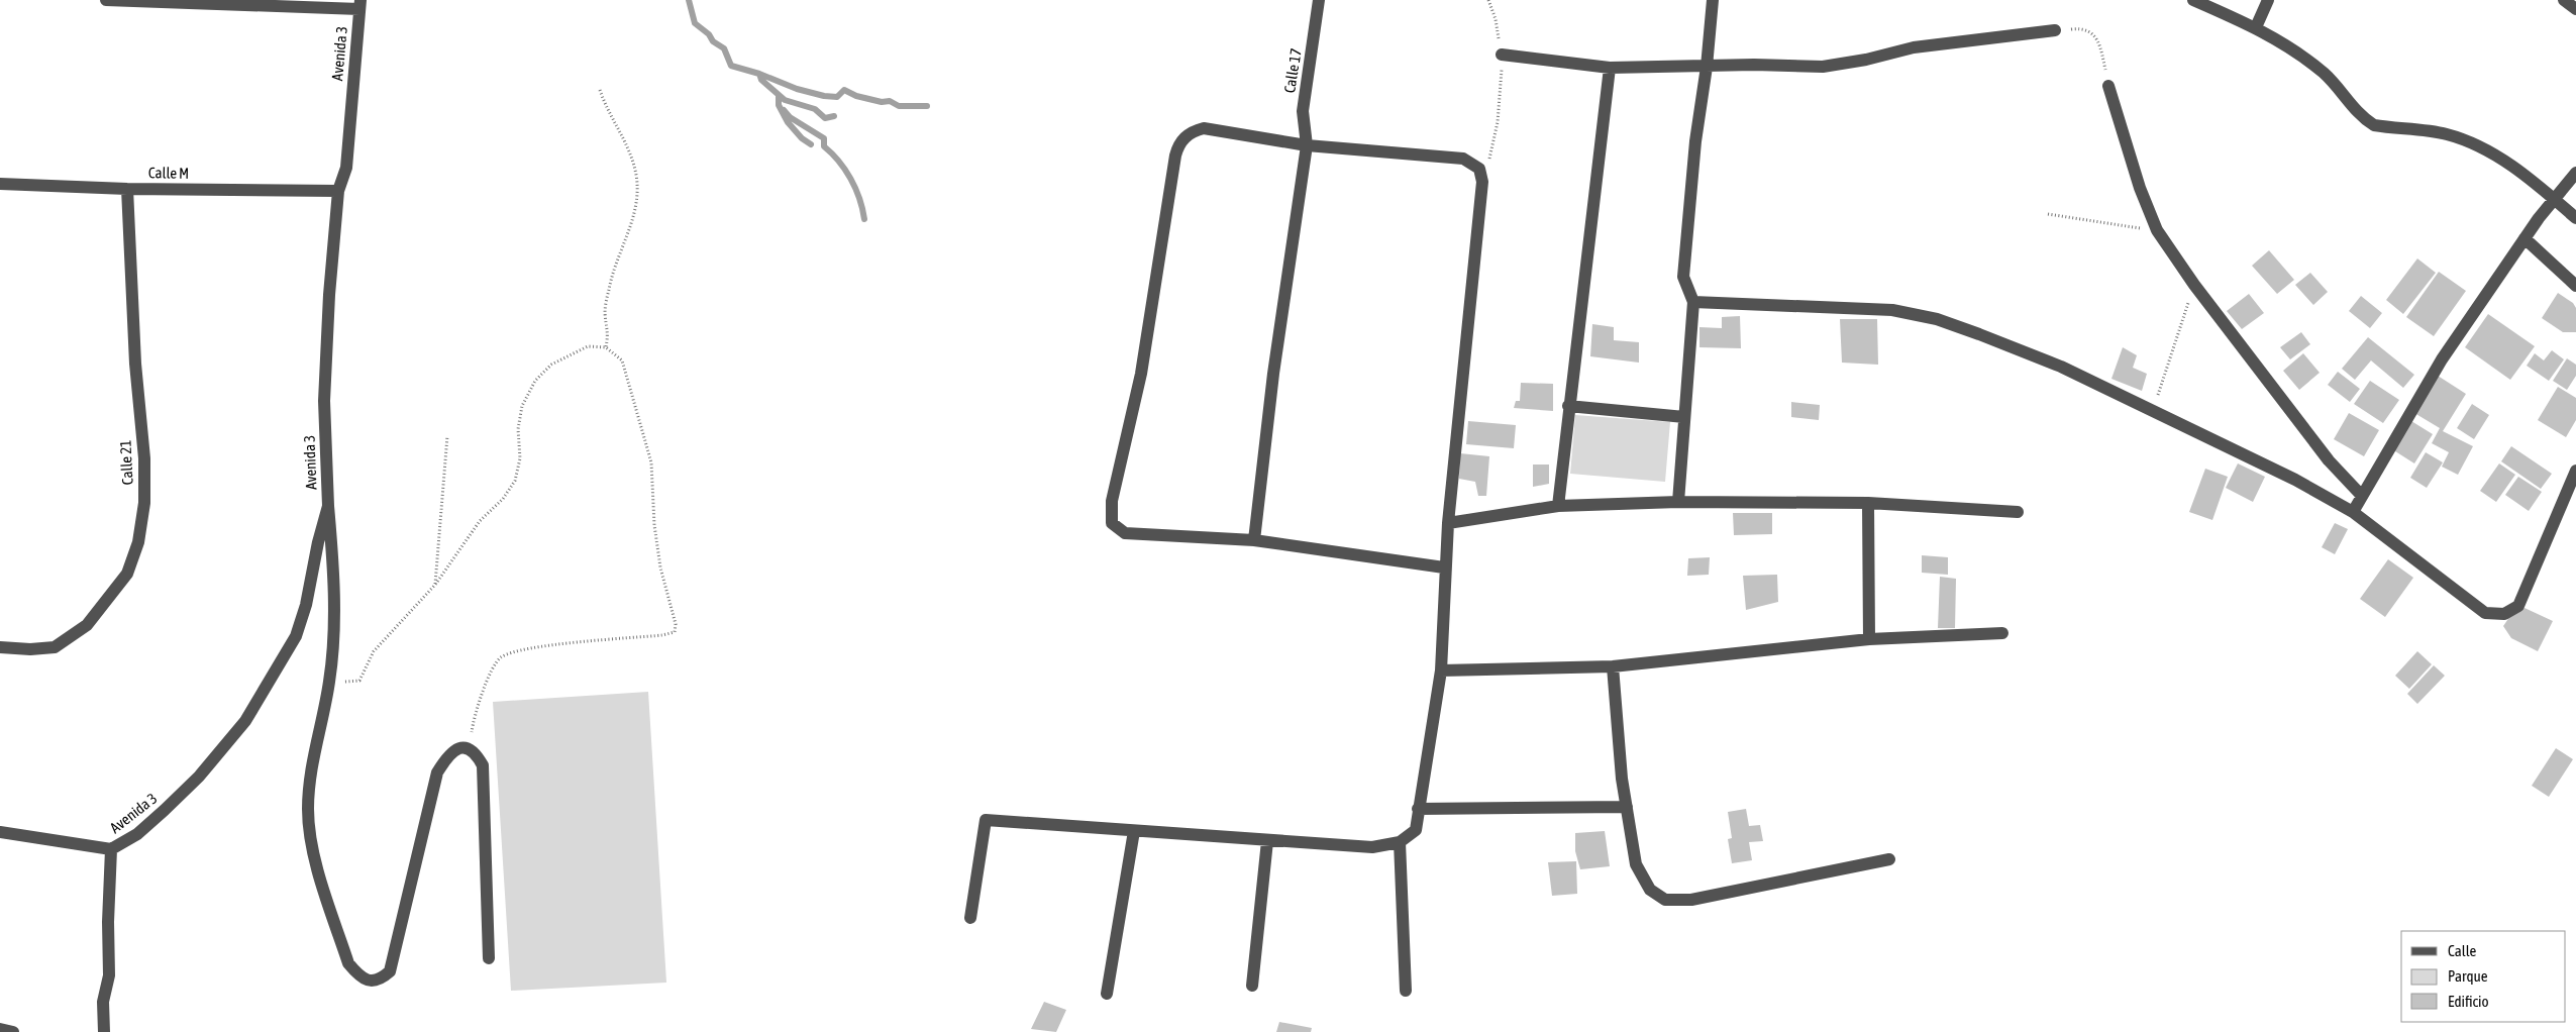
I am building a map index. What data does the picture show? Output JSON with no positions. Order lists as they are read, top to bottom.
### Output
{
  "streets": {
    "street": [
      "Avenida 3",
      "Calle 17",
      "Calle M",
      "Calle 21"
    ]
  },
  "crossings": [
    ["Avenida 3", "Calle M"],
    ["Calle M", "Calle 21"]
  ],
  "legend": ["Calle", "Parque", "Edificio"]
}
